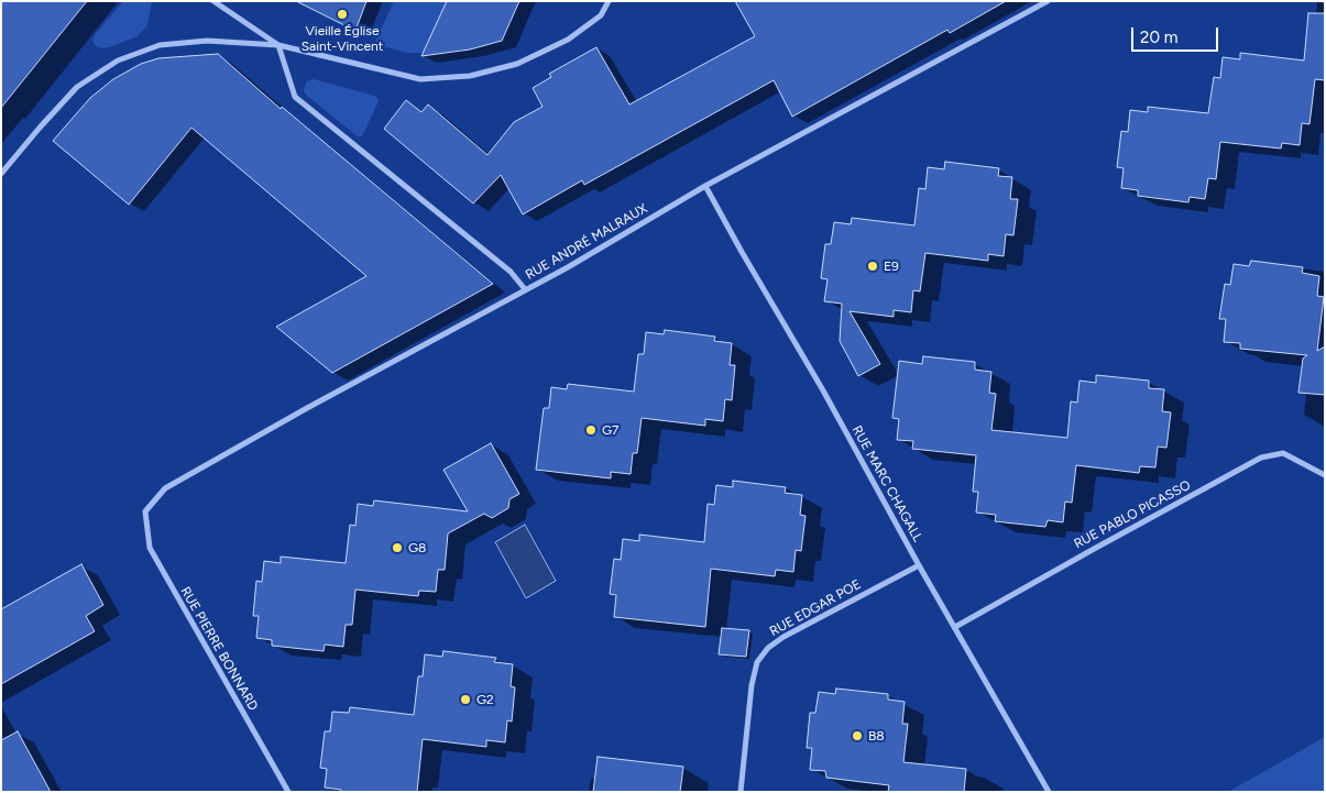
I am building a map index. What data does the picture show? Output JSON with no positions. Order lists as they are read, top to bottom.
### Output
{
  "streets": {
    "street": [
      "RUE ANDRÉ MALRAUX",
      "RUE MARC CHAGALL",
      "RUE PABLO PICASSO",
      "RUE EDGAR POE",
      "RUE PIERRE BONNARD"
    ]
  },
  "crossings": [
    ["RUE ANDRÉ MALRAUX", "RUE MARC CHAGALL"],
    ["RUE ANDRÉ MALRAUX", "RUE PIERRE BONNARD"],
    ["RUE MARC CHAGALL", "RUE PABLO PICASSO"],
    ["RUE MARC CHAGALL", "RUE EDGAR POE"]
  ],
  "places": [
    "Vieille Église Saint-Vincent",
    "E9",
    "G7",
    "G8",
    "G2",
    "B8"
  ],
  "scale_bar": "20 m"
}
